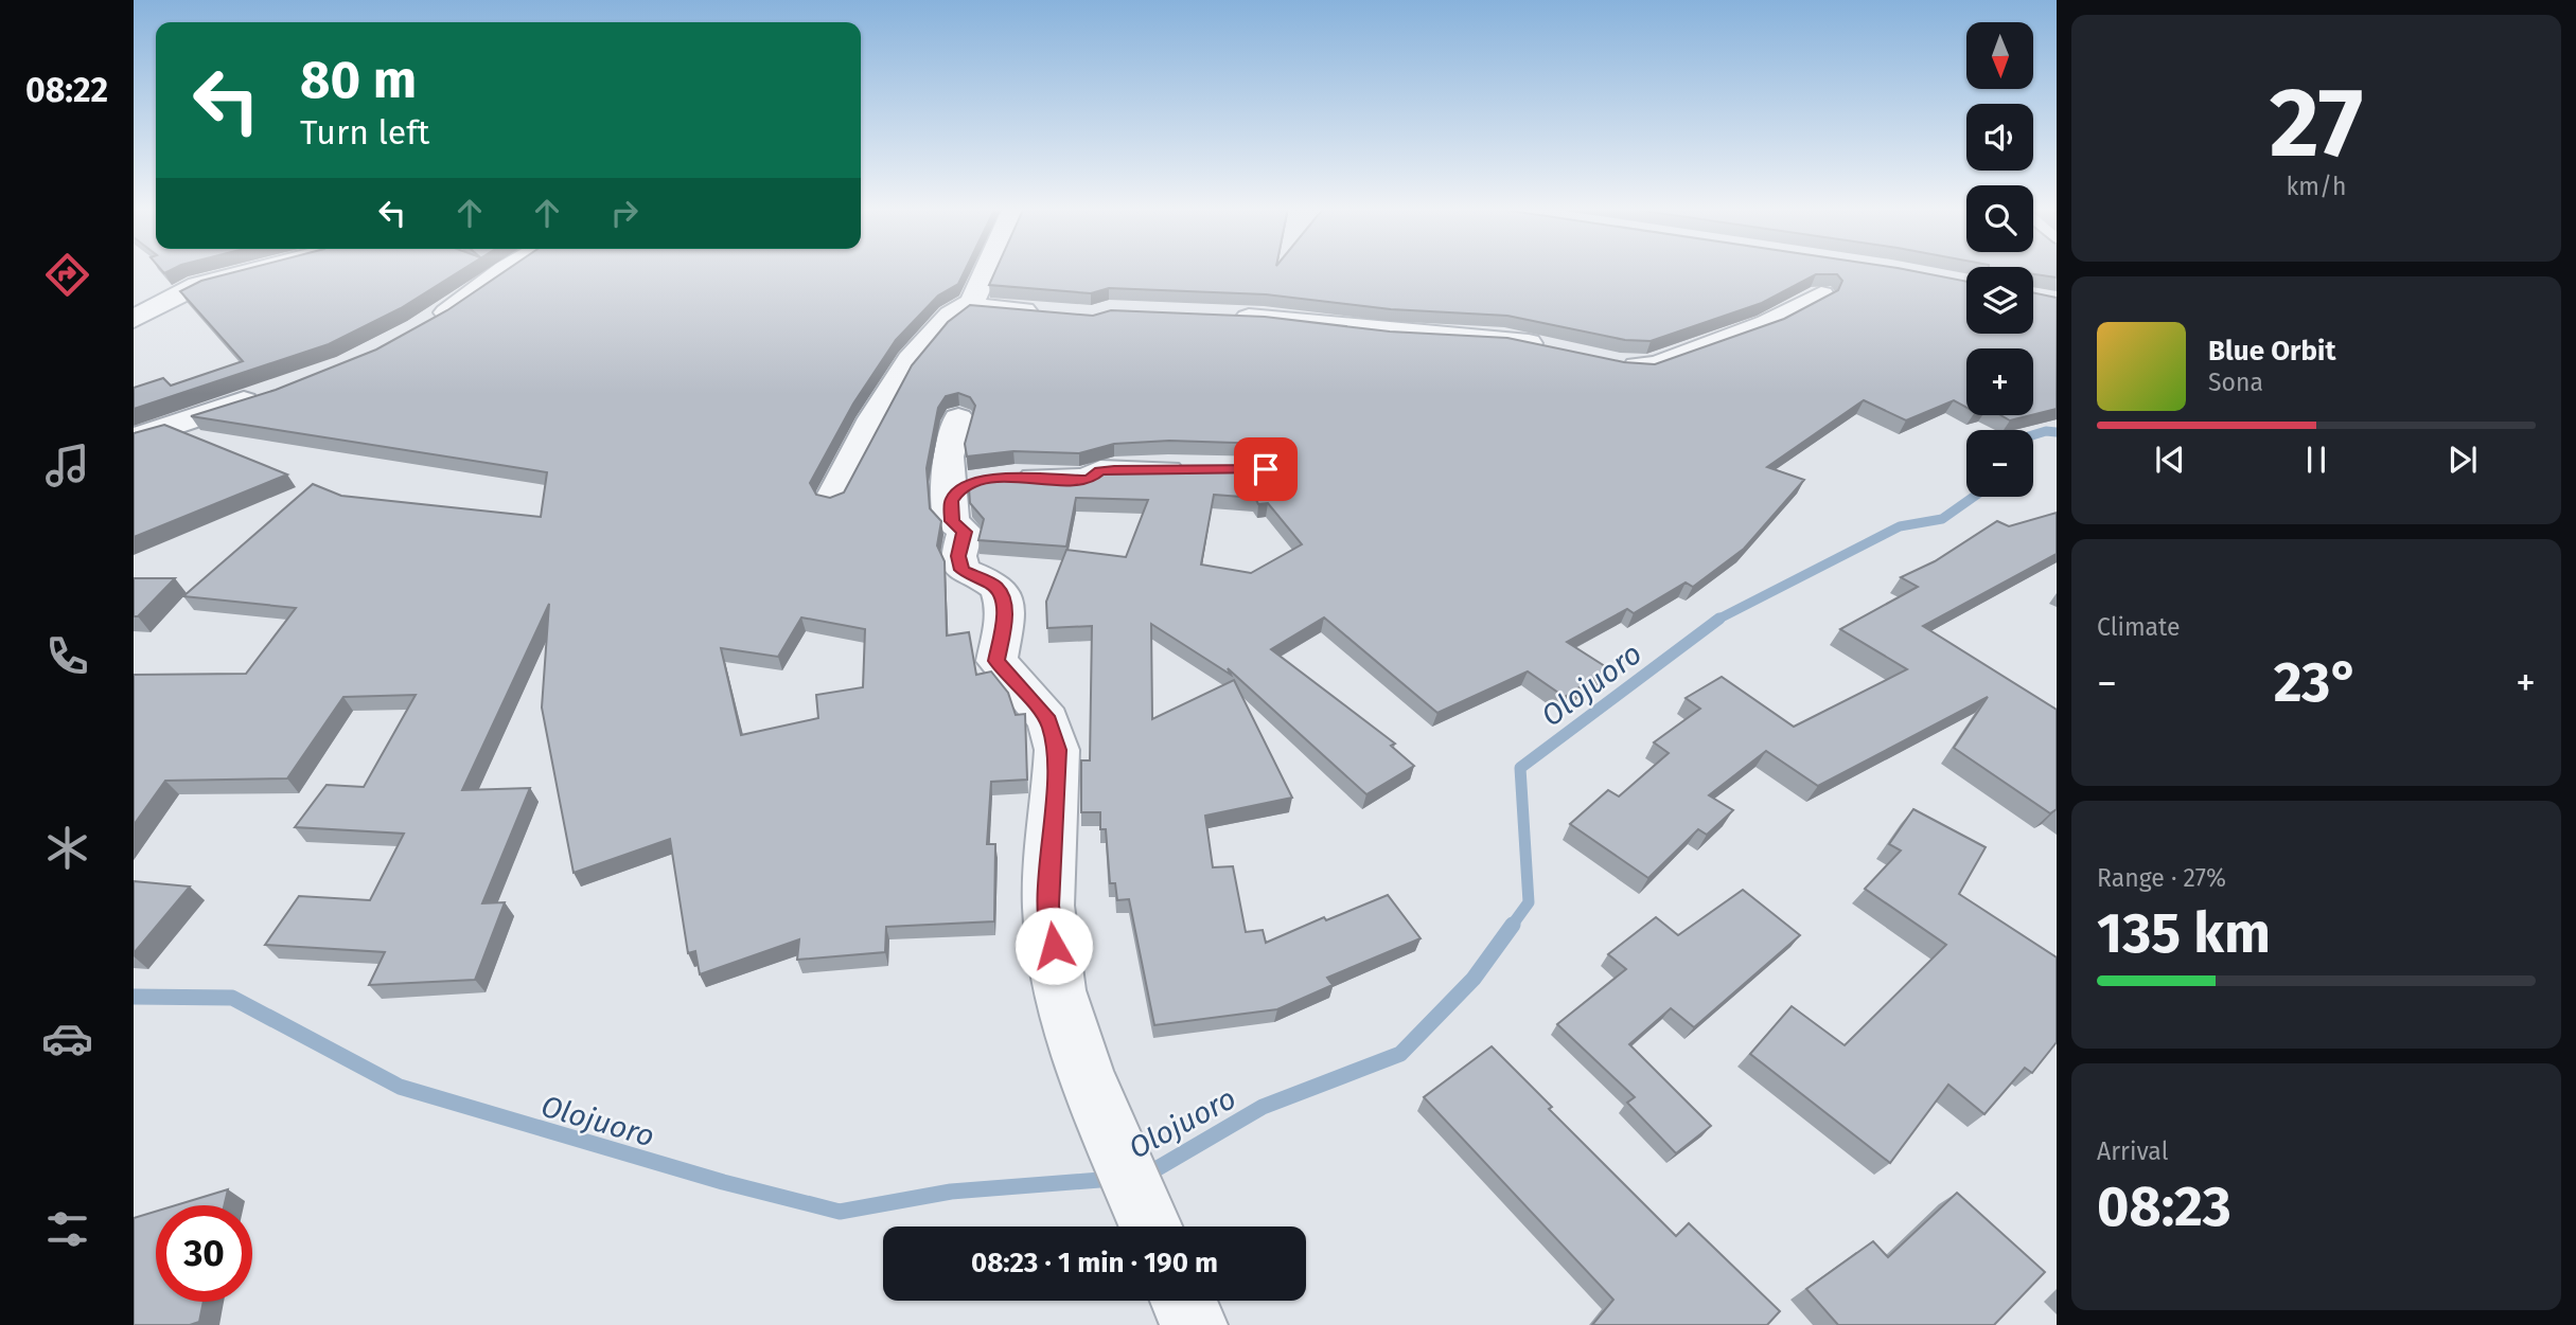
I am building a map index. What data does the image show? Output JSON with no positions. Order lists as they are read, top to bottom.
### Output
{
  "water": ["Olojuoro"],
  "north": "bottom",
  "page": {
    "tabs": "08:22",
    "tile": [
      ["27", "km/h"],
      "Climate",
      ["Range · 27%", "135 km"],
      ["Arrival", "08:23"]
    ],
    "map_buttons": ["+", "−"],
    "turn": ["80 m", "Turn left"],
    "song": ["Blue Orbit", "Sona"],
    "heat": ["−", "23°", "+"],
    "limit": "30",
    "trip": "08:23 · 1 min · 190 m"
  }
}
